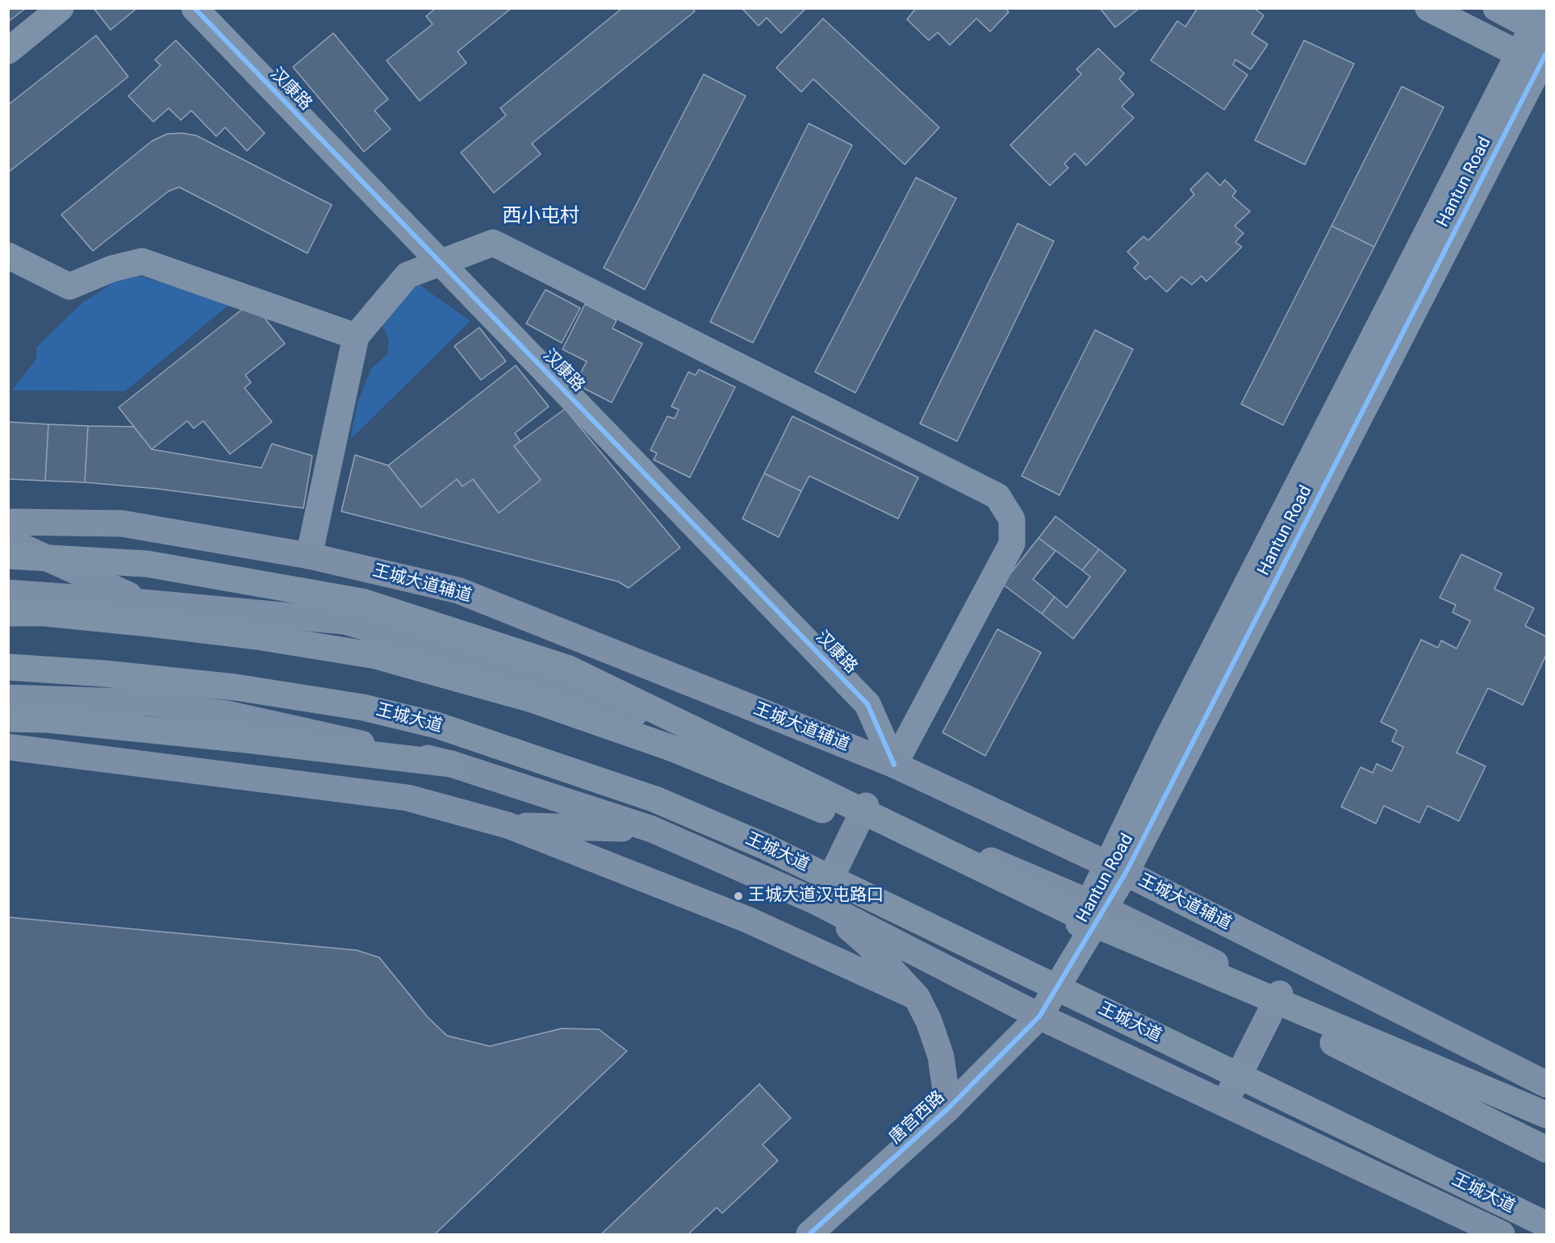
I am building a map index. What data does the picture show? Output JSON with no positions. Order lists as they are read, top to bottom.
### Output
{
  "streets": {
    "highway": ["王城大道"],
    "main road": ["王城大道辅道"],
    "street": ["汉康路", "Hantun Road", "唐宫西路"]
  },
  "crossings": [
    ["汉康路", "王城大道辅道"],
    ["Hantun Road", "王城大道辅道"],
    ["Hantun Road", "唐宫西路"]
  ],
  "districts": ["西小屯村"],
  "places": ["王城大道汉屯路口"]
}
